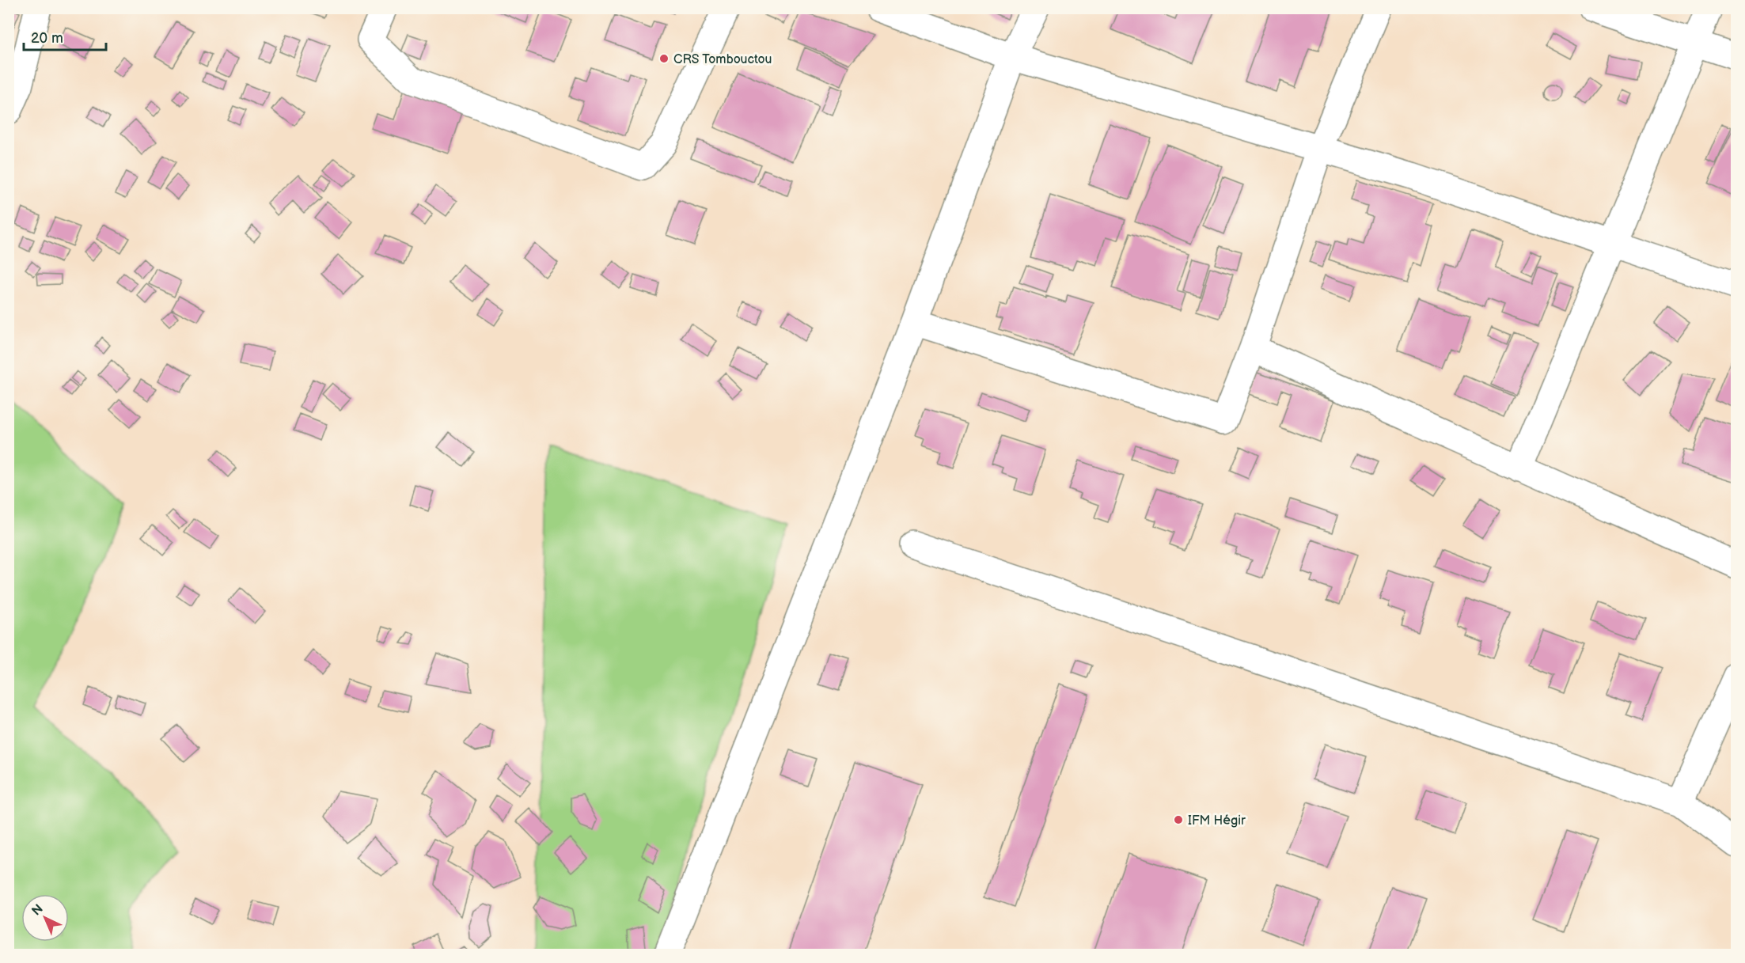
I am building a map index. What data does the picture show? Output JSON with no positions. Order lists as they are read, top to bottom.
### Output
{
  "places": ["CRS Tombouctou", "IFM Hégir"],
  "scale_bar": "20 m",
  "north": "top left"
}
